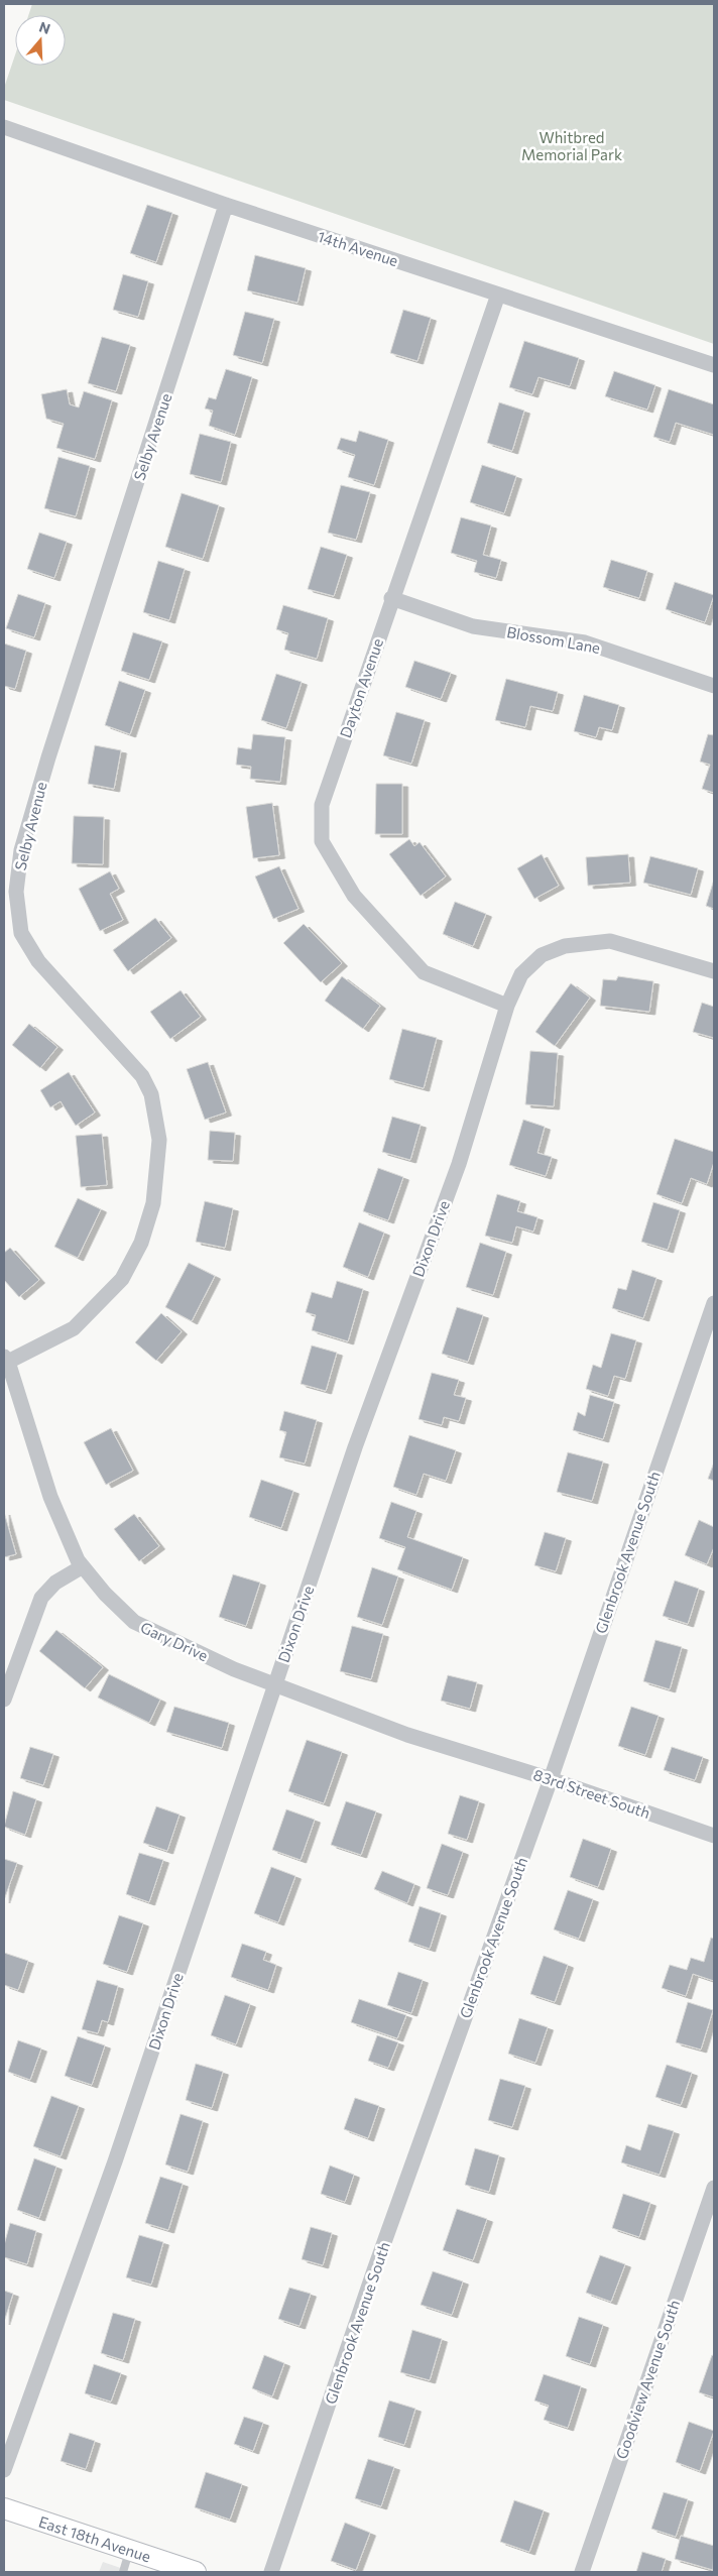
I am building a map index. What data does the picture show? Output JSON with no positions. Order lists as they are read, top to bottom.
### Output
{
  "streets": {
    "street": [
      "14th Avenue",
      "Selby Avenue",
      "Blossom Lane",
      "Dayton Avenue",
      "Dixon Drive",
      "Glenbrook Avenue South",
      "Gary Drive",
      "83rd Street South",
      "Goodview Avenue South",
      "East 18th Avenue"
    ]
  },
  "crossings": [
    ["14th Avenue", "Selby Avenue"],
    ["14th Avenue", "Dayton Avenue"],
    ["Selby Avenue", "Gary Drive"],
    ["Blossom Lane", "Dayton Avenue"],
    ["Dayton Avenue", "Dixon Drive"],
    ["Dixon Drive", "Gary Drive"],
    ["Glenbrook Avenue South", "83rd Street South"],
    ["Gary Drive", "83rd Street South"]
  ],
  "parks": ["Whitbred Memorial Park"],
  "north": "top"
}
